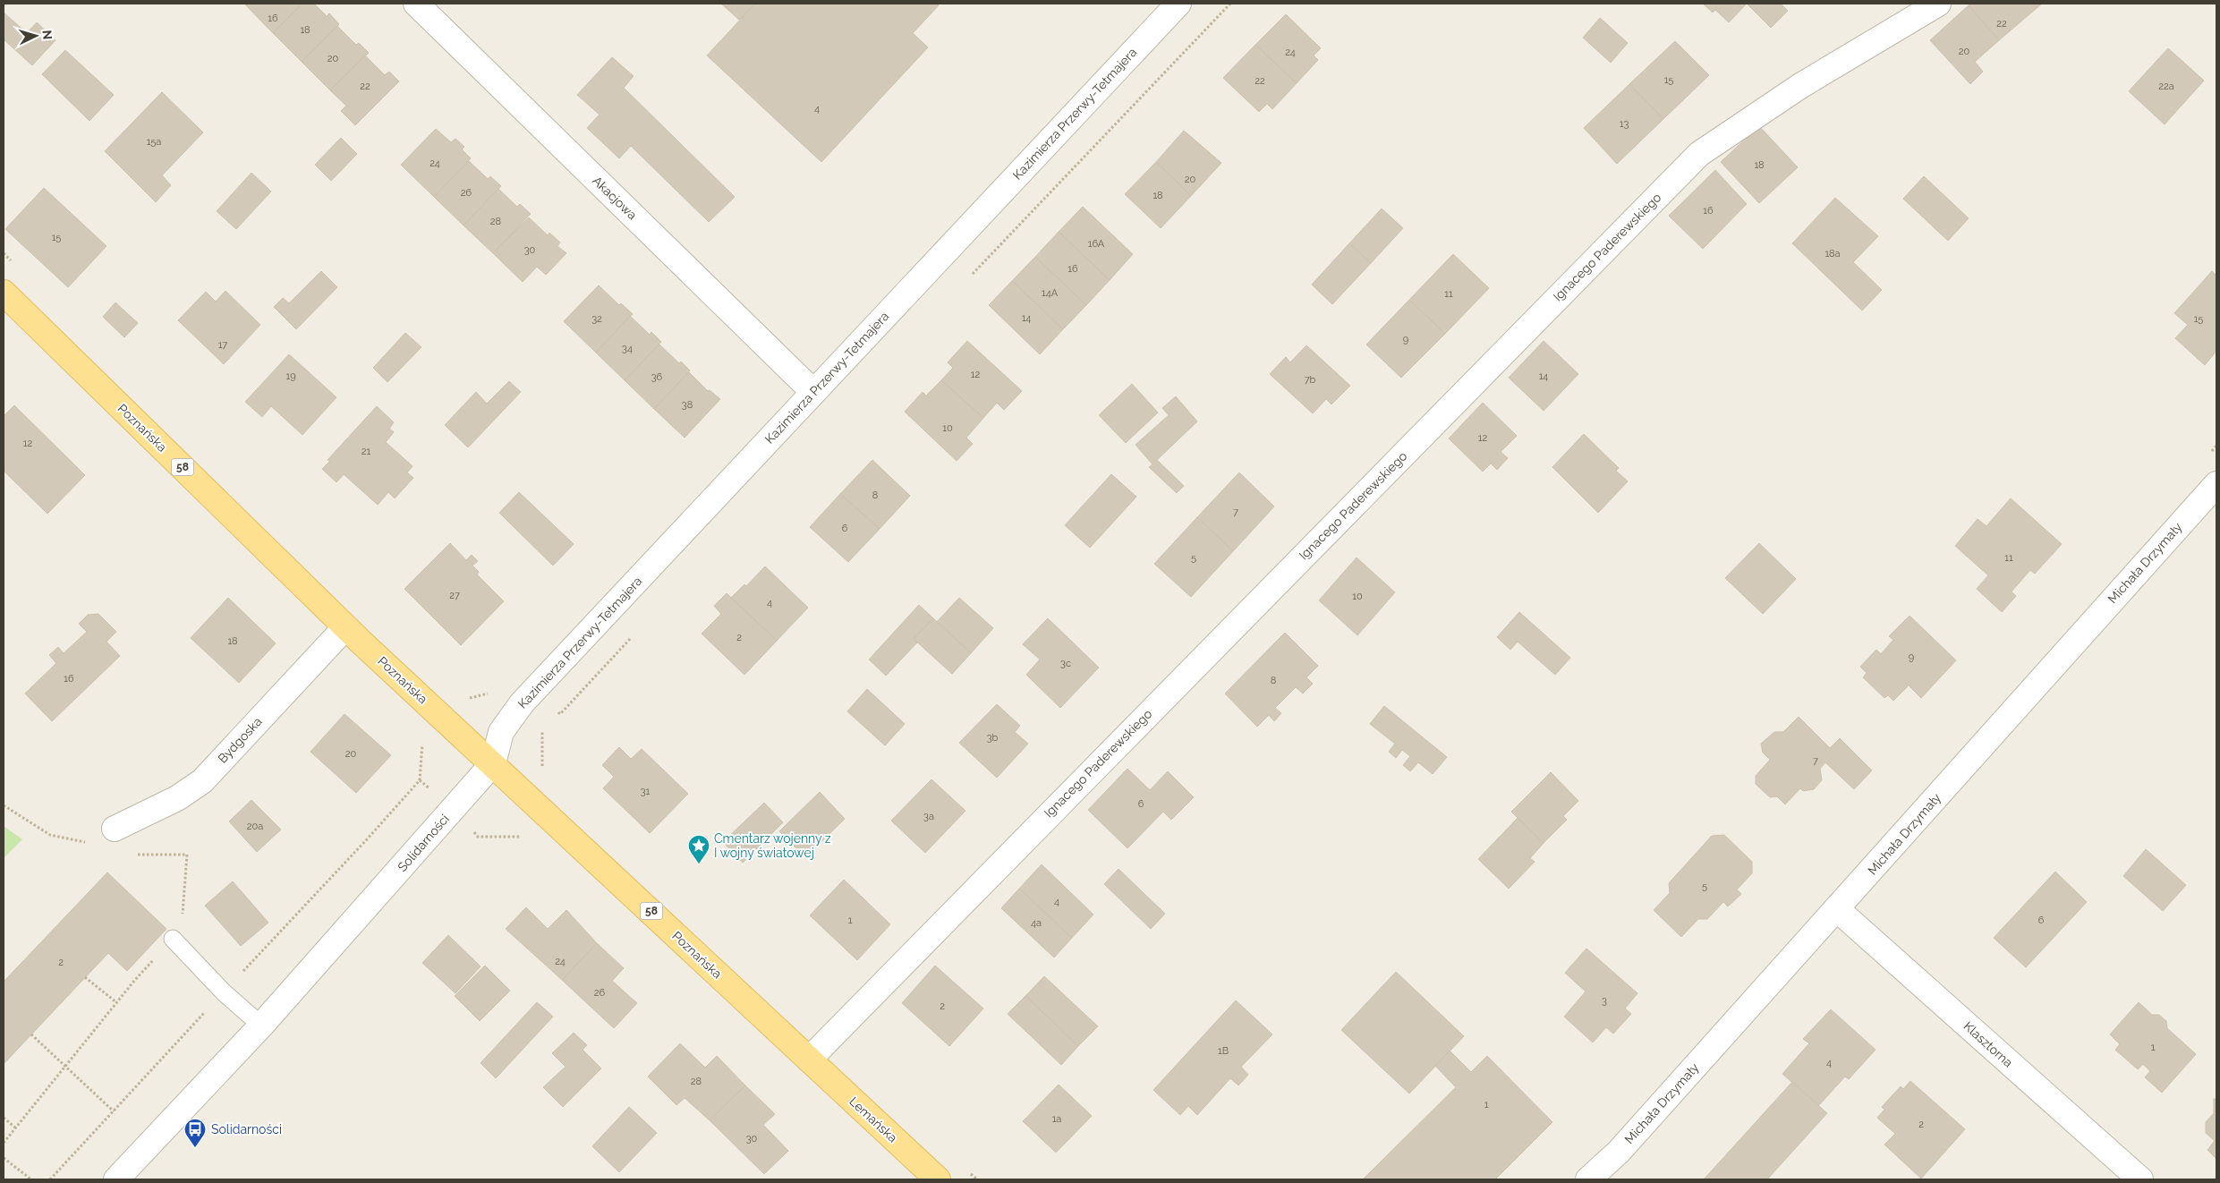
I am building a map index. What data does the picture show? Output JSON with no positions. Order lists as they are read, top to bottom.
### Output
{
  "streets": {
    "main road": ["Poznańska", "58", "Lemańska"],
    "street": [
      "Kazimierza Przerwy-Tetmajera",
      "Akacjowa",
      "Ignacego Paderewskiego",
      "Michała Drzymały",
      "Bydgoska",
      "Solidarności",
      "Klasztorna"
    ]
  },
  "crossings": [
    ["Kazimierza Przerwy-Tetmajera", "Akacjowa"],
    ["Kazimierza Przerwy-Tetmajera", "Poznańska"],
    ["Kazimierza Przerwy-Tetmajera", "Solidarności"],
    ["Ignacego Paderewskiego", "Poznańska"],
    ["Ignacego Paderewskiego", "Lemańska"],
    ["Poznańska", "Bydgoska"],
    ["Poznańska", "Solidarności"],
    ["Poznańska", "Lemańska"],
    ["Michała Drzymały", "Klasztorna"]
  ],
  "places": {
    "place": ["Cmentarz wojenny z I wojny światowej"],
    "bus stop": ["Solidarności"]
  },
  "house_numbers": [
    "16",
    "22",
    "18",
    "20",
    "24",
    "20",
    "15",
    "22",
    "22",
    "22a",
    "4",
    "13",
    "15a",
    "24",
    "18",
    "20",
    "26",
    "18",
    "16",
    "28",
    "15",
    "16A",
    "30",
    "18a",
    "16",
    "14A",
    "11",
    "14",
    "32",
    "15",
    "9",
    "17",
    "34",
    "12",
    "19",
    "14",
    "36",
    "7b",
    "38",
    "10",
    "12",
    "12",
    "21",
    "8",
    "7",
    "6",
    "5",
    "11",
    "27",
    "10",
    "4",
    "2",
    "18",
    "9",
    "3c",
    "16",
    "8",
    "3b",
    "20",
    "7",
    "31",
    "6",
    "3a",
    "20a",
    "5",
    "4",
    "1",
    "6",
    "4a",
    "24",
    "2",
    "26",
    "3",
    "2",
    "1",
    "1B",
    "4",
    "28",
    "1",
    "1a",
    "2",
    "30"
  ],
  "north": "right"
}
